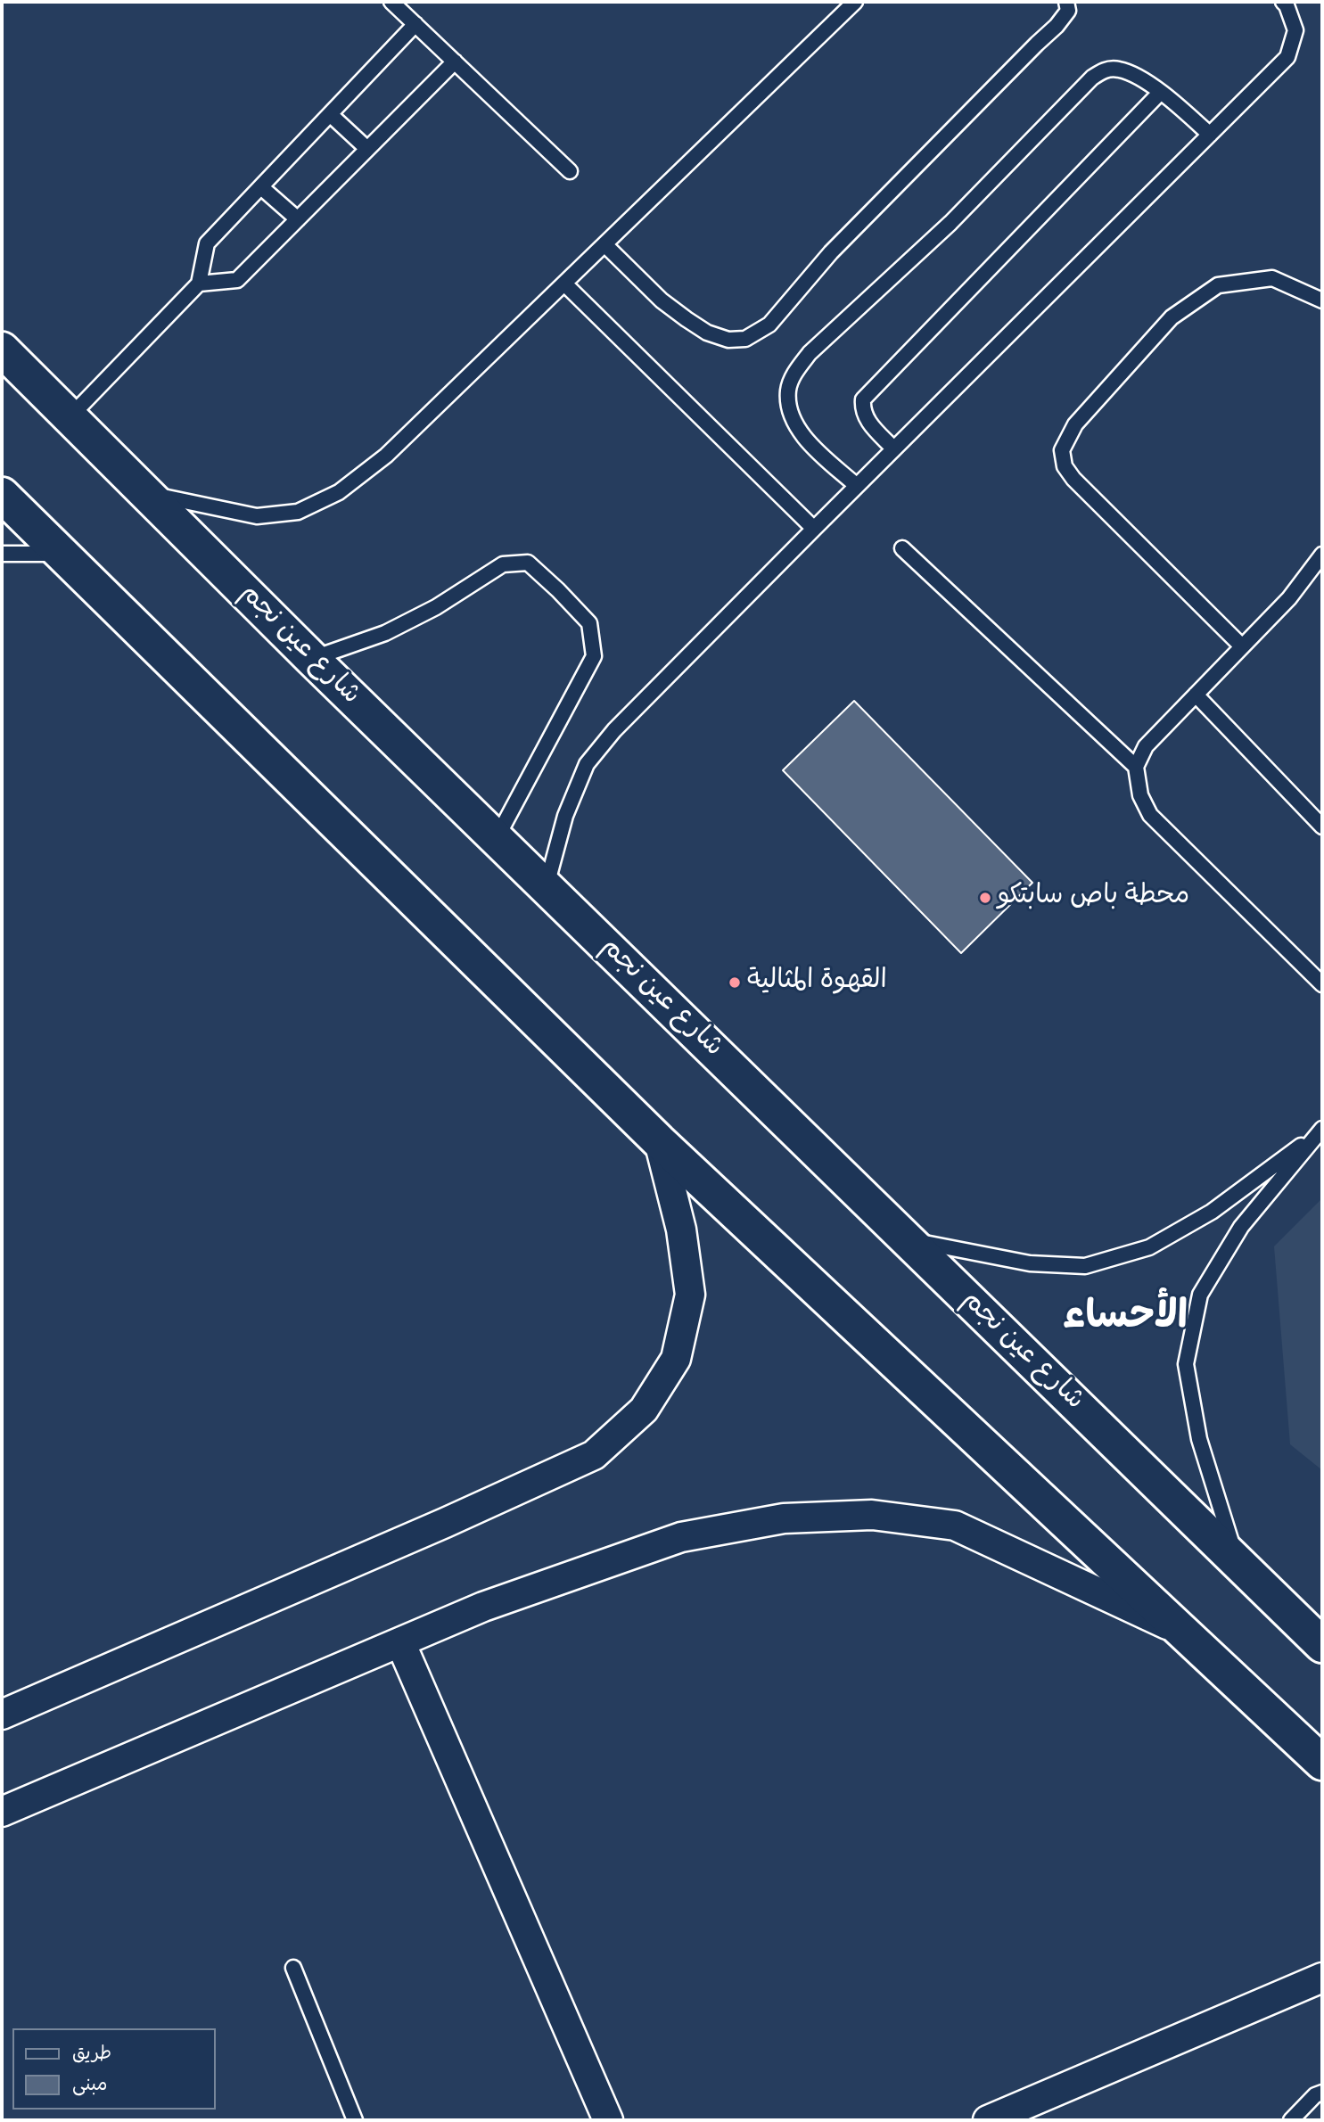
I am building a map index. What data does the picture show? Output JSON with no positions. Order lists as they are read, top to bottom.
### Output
{
  "streets": {
    "main road": ["شارع عين نجم"]
  },
  "districts": ["الأحساء"],
  "places": ["محطة باص سابتكو", "القهوة المثالية"],
  "legend": ["طريق", "مبنى"]
}
